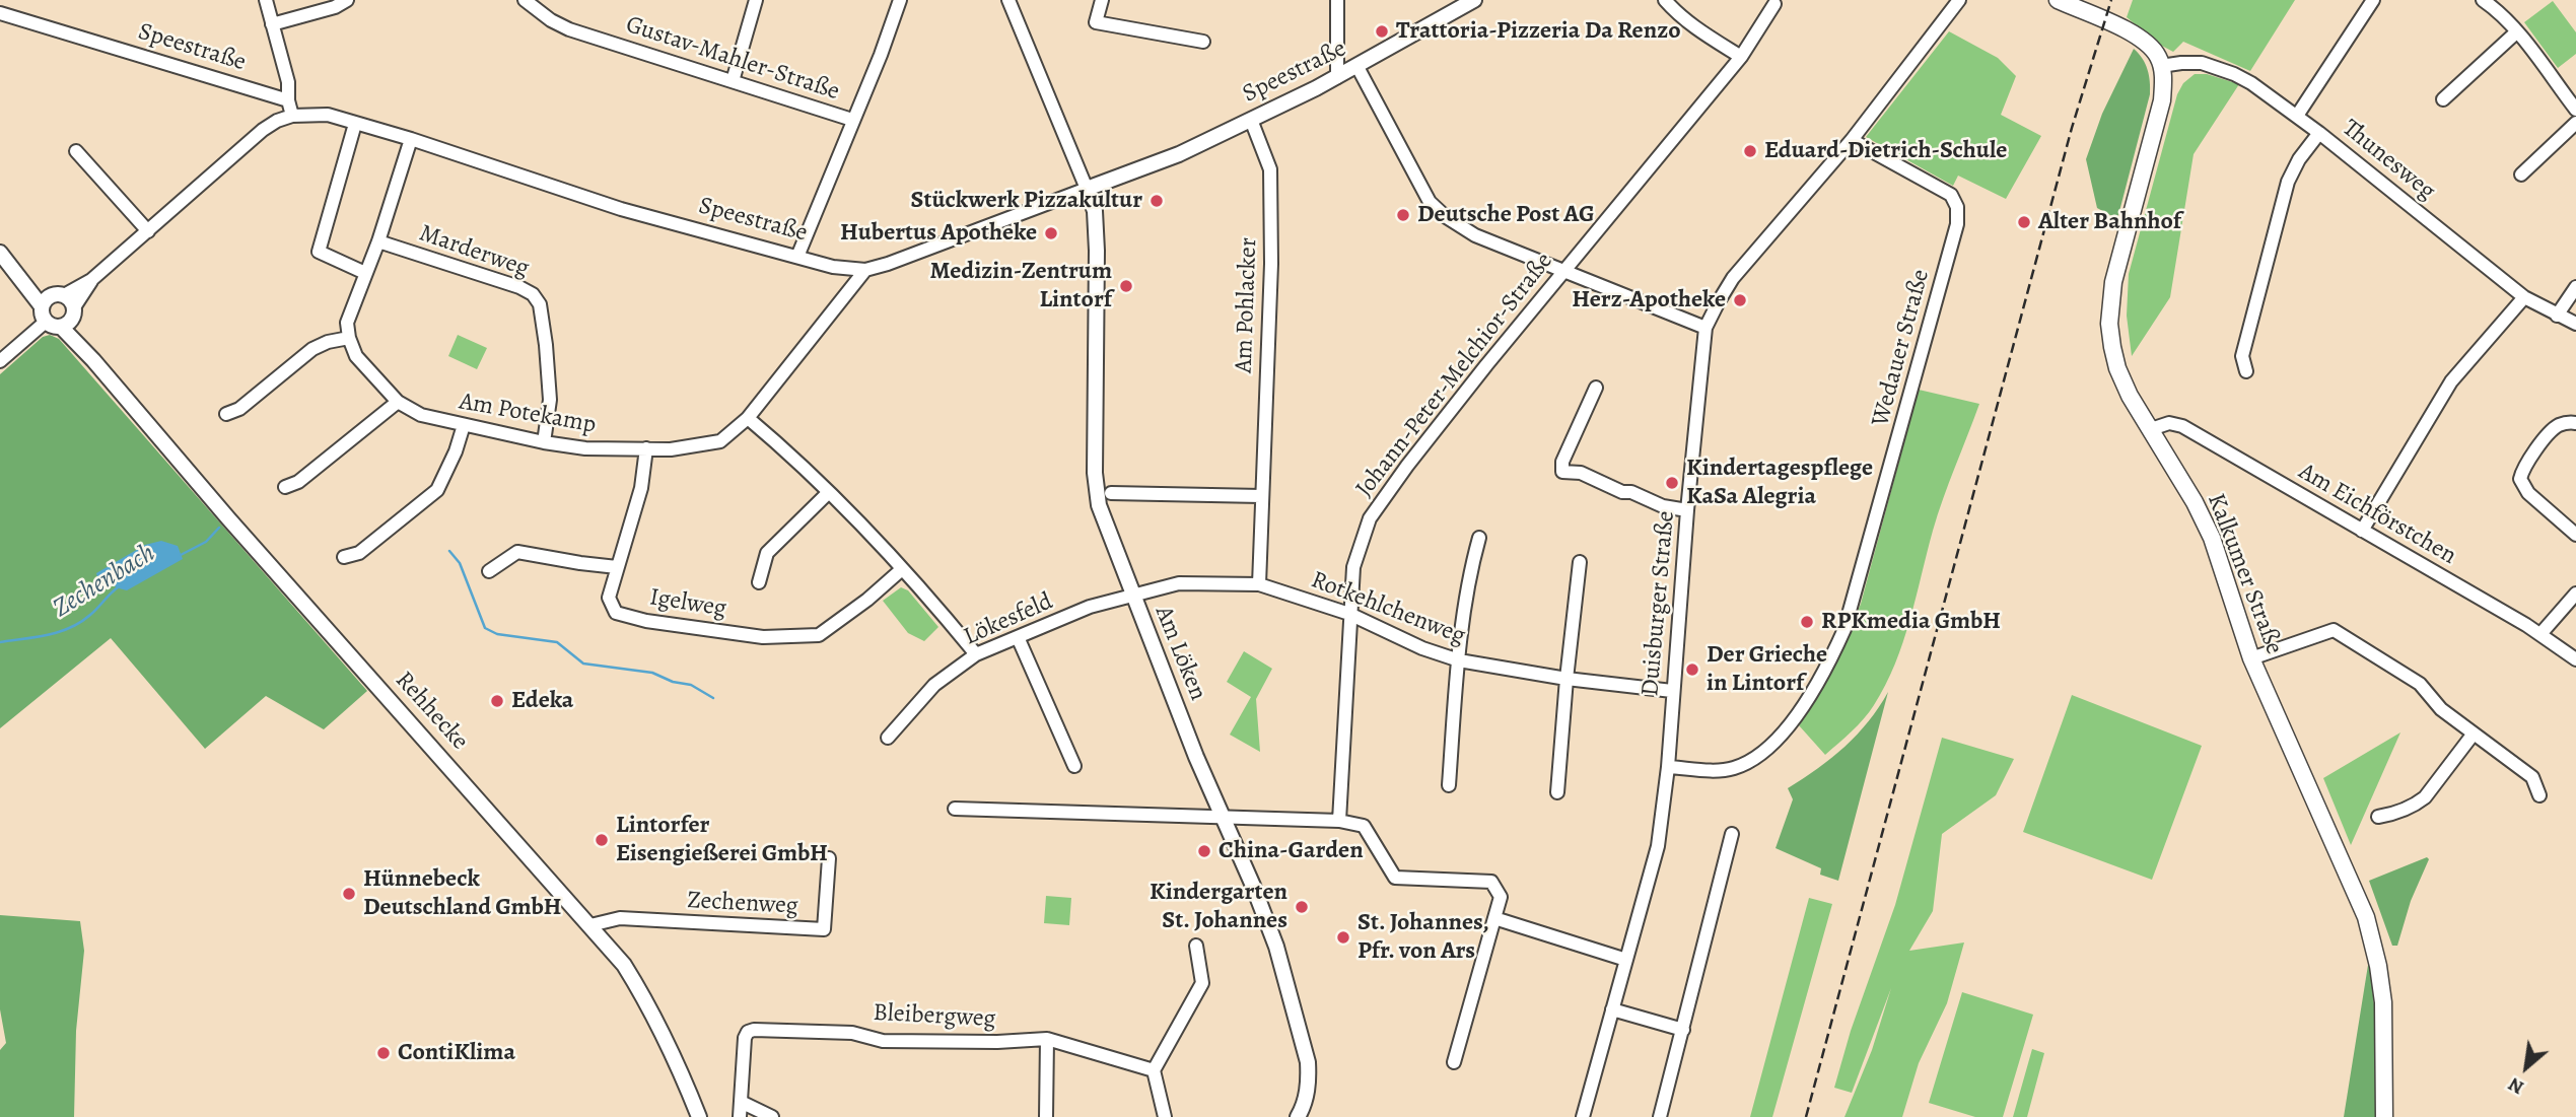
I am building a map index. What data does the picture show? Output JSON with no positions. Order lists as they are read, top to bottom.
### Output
{
  "streets": {
    "main road": ["Kalkumer Straße"],
    "street": [
      "Speestraße",
      "Gustav-Mahler-Straße",
      "Thunesweg",
      "Marderweg",
      "Am Pohlacker",
      "Wedauer Straße",
      "Johann-Peter-Melchior-Straße",
      "Am Potekamp",
      "Am Eichförstchen",
      "Igelweg",
      "Duisburger Straße",
      "Rotkehlchenweg",
      "Lökesfeld",
      "Am Löken",
      "Rehhecke",
      "Zechenweg",
      "Bleibergweg"
    ]
  },
  "crossings": [
    ["Speestraße", "Am Pohlacker"],
    ["Speestraße", "Am Potekamp"],
    ["Speestraße", "Am Löken"],
    ["Thunesweg", "Kalkumer Straße"],
    ["Marderweg", "Am Potekamp"],
    ["Am Pohlacker", "Rotkehlchenweg"],
    ["Wedauer Straße", "Duisburger Straße"],
    ["Johann-Peter-Melchior-Straße", "Rotkehlchenweg"],
    ["Am Potekamp", "Igelweg"],
    ["Am Eichförstchen", "Kalkumer Straße"],
    ["Duisburger Straße", "Rotkehlchenweg"],
    ["Rotkehlchenweg", "Lökesfeld"],
    ["Rotkehlchenweg", "Am Löken"],
    ["Lökesfeld", "Am Löken"],
    ["Rehhecke", "Zechenweg"]
  ],
  "water": ["Zechenbach"],
  "places": [
    "Trattoria-Pizzeria Da Renzo",
    "Eduard-Dietrich-Schule",
    "Stückwerk Pizzakultur",
    "Deutsche Post AG",
    "Alter Bahnhof",
    "Hubertus Apotheke",
    "Medizin-Zentrum Lintorf",
    "Herz-Apotheke",
    "Kindertagespflege KaSa Alegria",
    "RPKmedia GmbH",
    "Der Grieche in Lintorf",
    "Edeka",
    "Lintorfer Eisengießerei GmbH",
    "China-Garden",
    "Hünnebeck Deutschland GmbH",
    "Kindergarten St. Johannes",
    "St. Johannes, Pfr. von Ars",
    "ContiKlima"
  ],
  "north": "bottom left"
}
